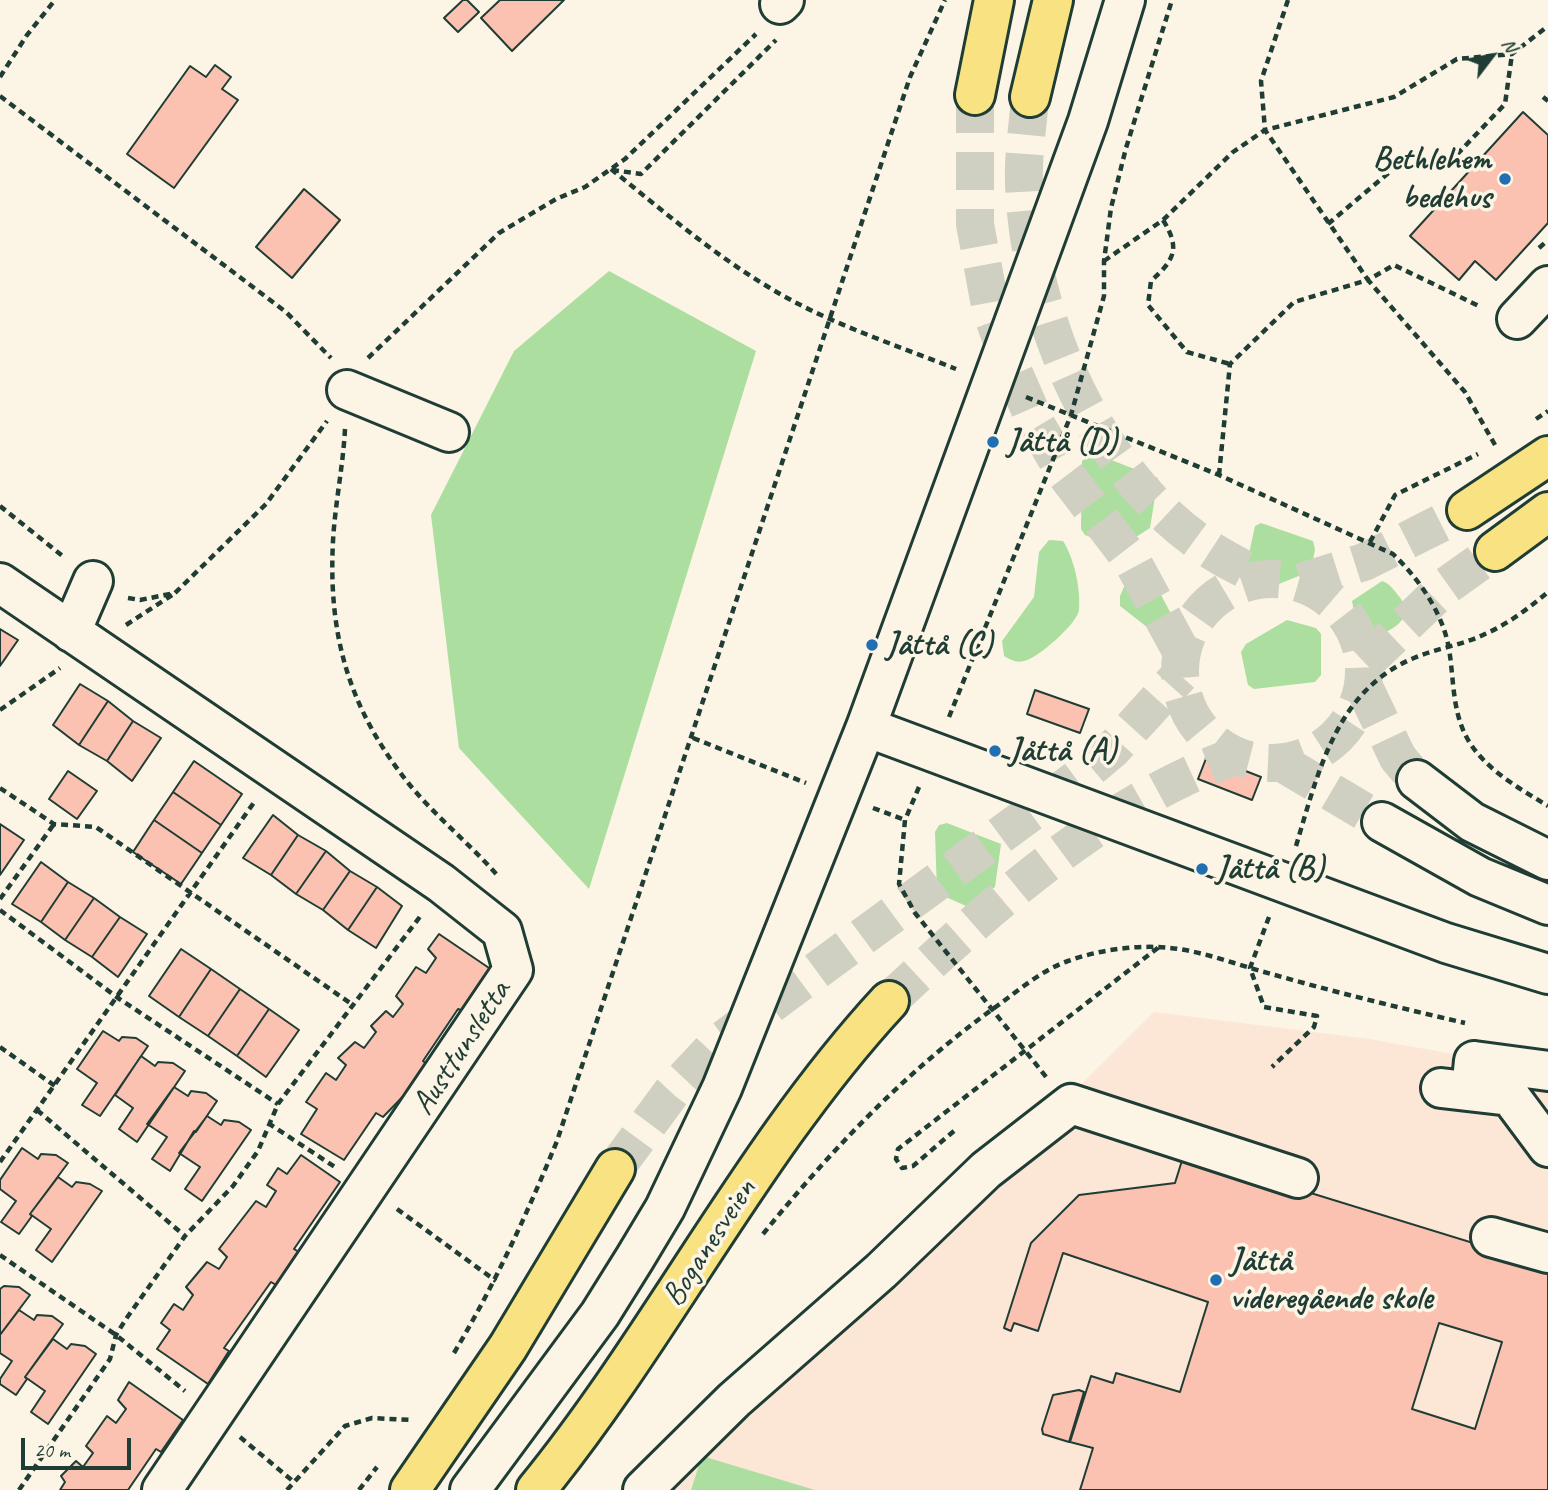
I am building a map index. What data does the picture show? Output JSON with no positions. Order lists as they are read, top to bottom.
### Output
{
  "streets": {
    "main road": ["Boganesveien"],
    "street": ["Austtunsletta"]
  },
  "places": [
    "Bethlehem bedehus",
    "Jåttå (D)",
    "Jåttå (C)",
    "Jåttå (A)",
    "Jåttå (B)",
    "Jåttå videregående skole"
  ],
  "scale_bar": "20 m",
  "north": "top right"
}
